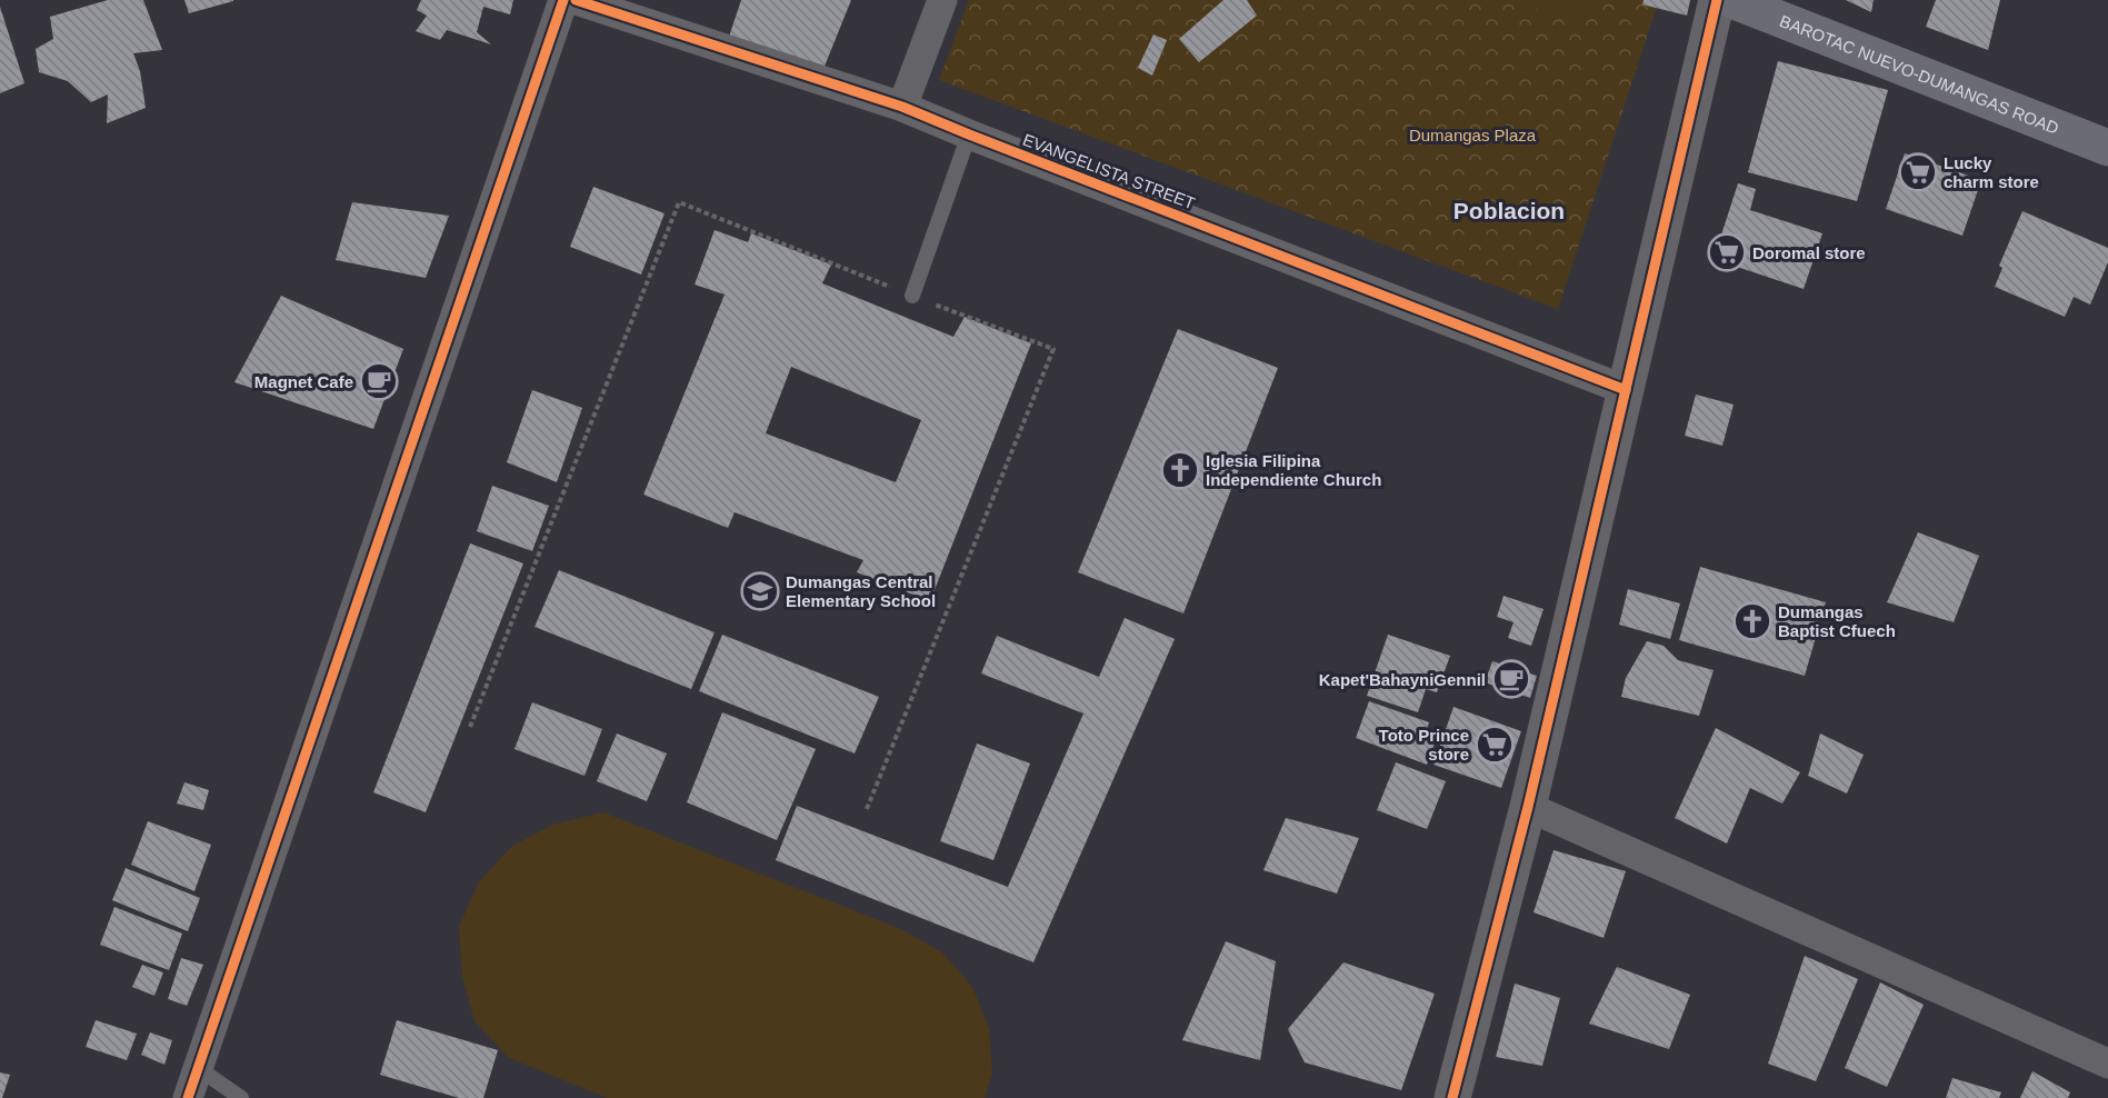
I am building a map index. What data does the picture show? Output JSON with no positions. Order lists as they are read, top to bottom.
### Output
{
  "streets": {
    "main road": ["BAROTAC NUEVO-DUMANGAS ROAD"],
    "street": ["EVANGELISTA STREET"]
  },
  "districts": ["Poblacion"],
  "parks": ["Dumangas Plaza"],
  "places": {
    "supermarket": ["Lucky charm store", "Doromal store", "Toto Prince store"],
    "cafe": ["Magnet Cafe", "Kapet'BahayniGennil"],
    "church": ["Iglesia Filipina Independiente Church", "Dumangas Baptist Cfuech"],
    "school or university": ["Dumangas Central Elementary School"]
  }
}
